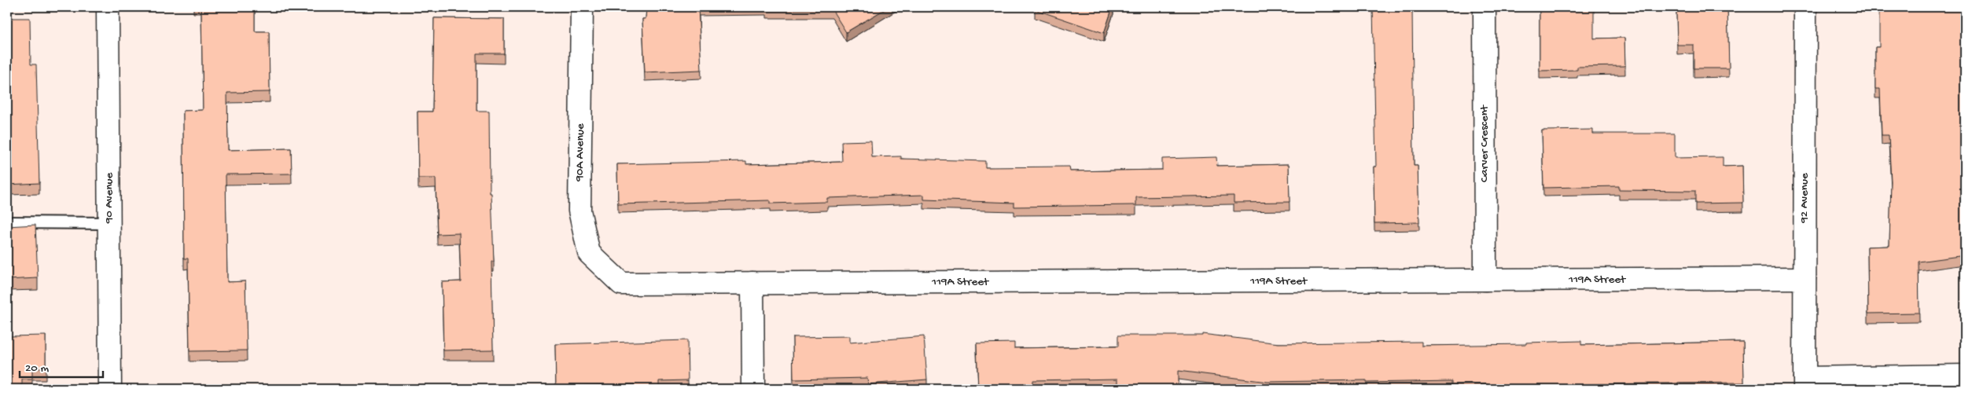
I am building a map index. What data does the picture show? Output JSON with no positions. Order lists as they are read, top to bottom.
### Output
{
  "streets": {
    "street": [
      "Carver Crescent",
      "90A Avenue",
      "90 Avenue",
      "92 Avenue",
      "119A Street"
    ]
  },
  "crossings": [
    ["Carver Crescent", "119A Street"],
    ["90A Avenue", "119A Street"],
    ["92 Avenue", "119A Street"]
  ],
  "scale_bar": "20 m"
}
